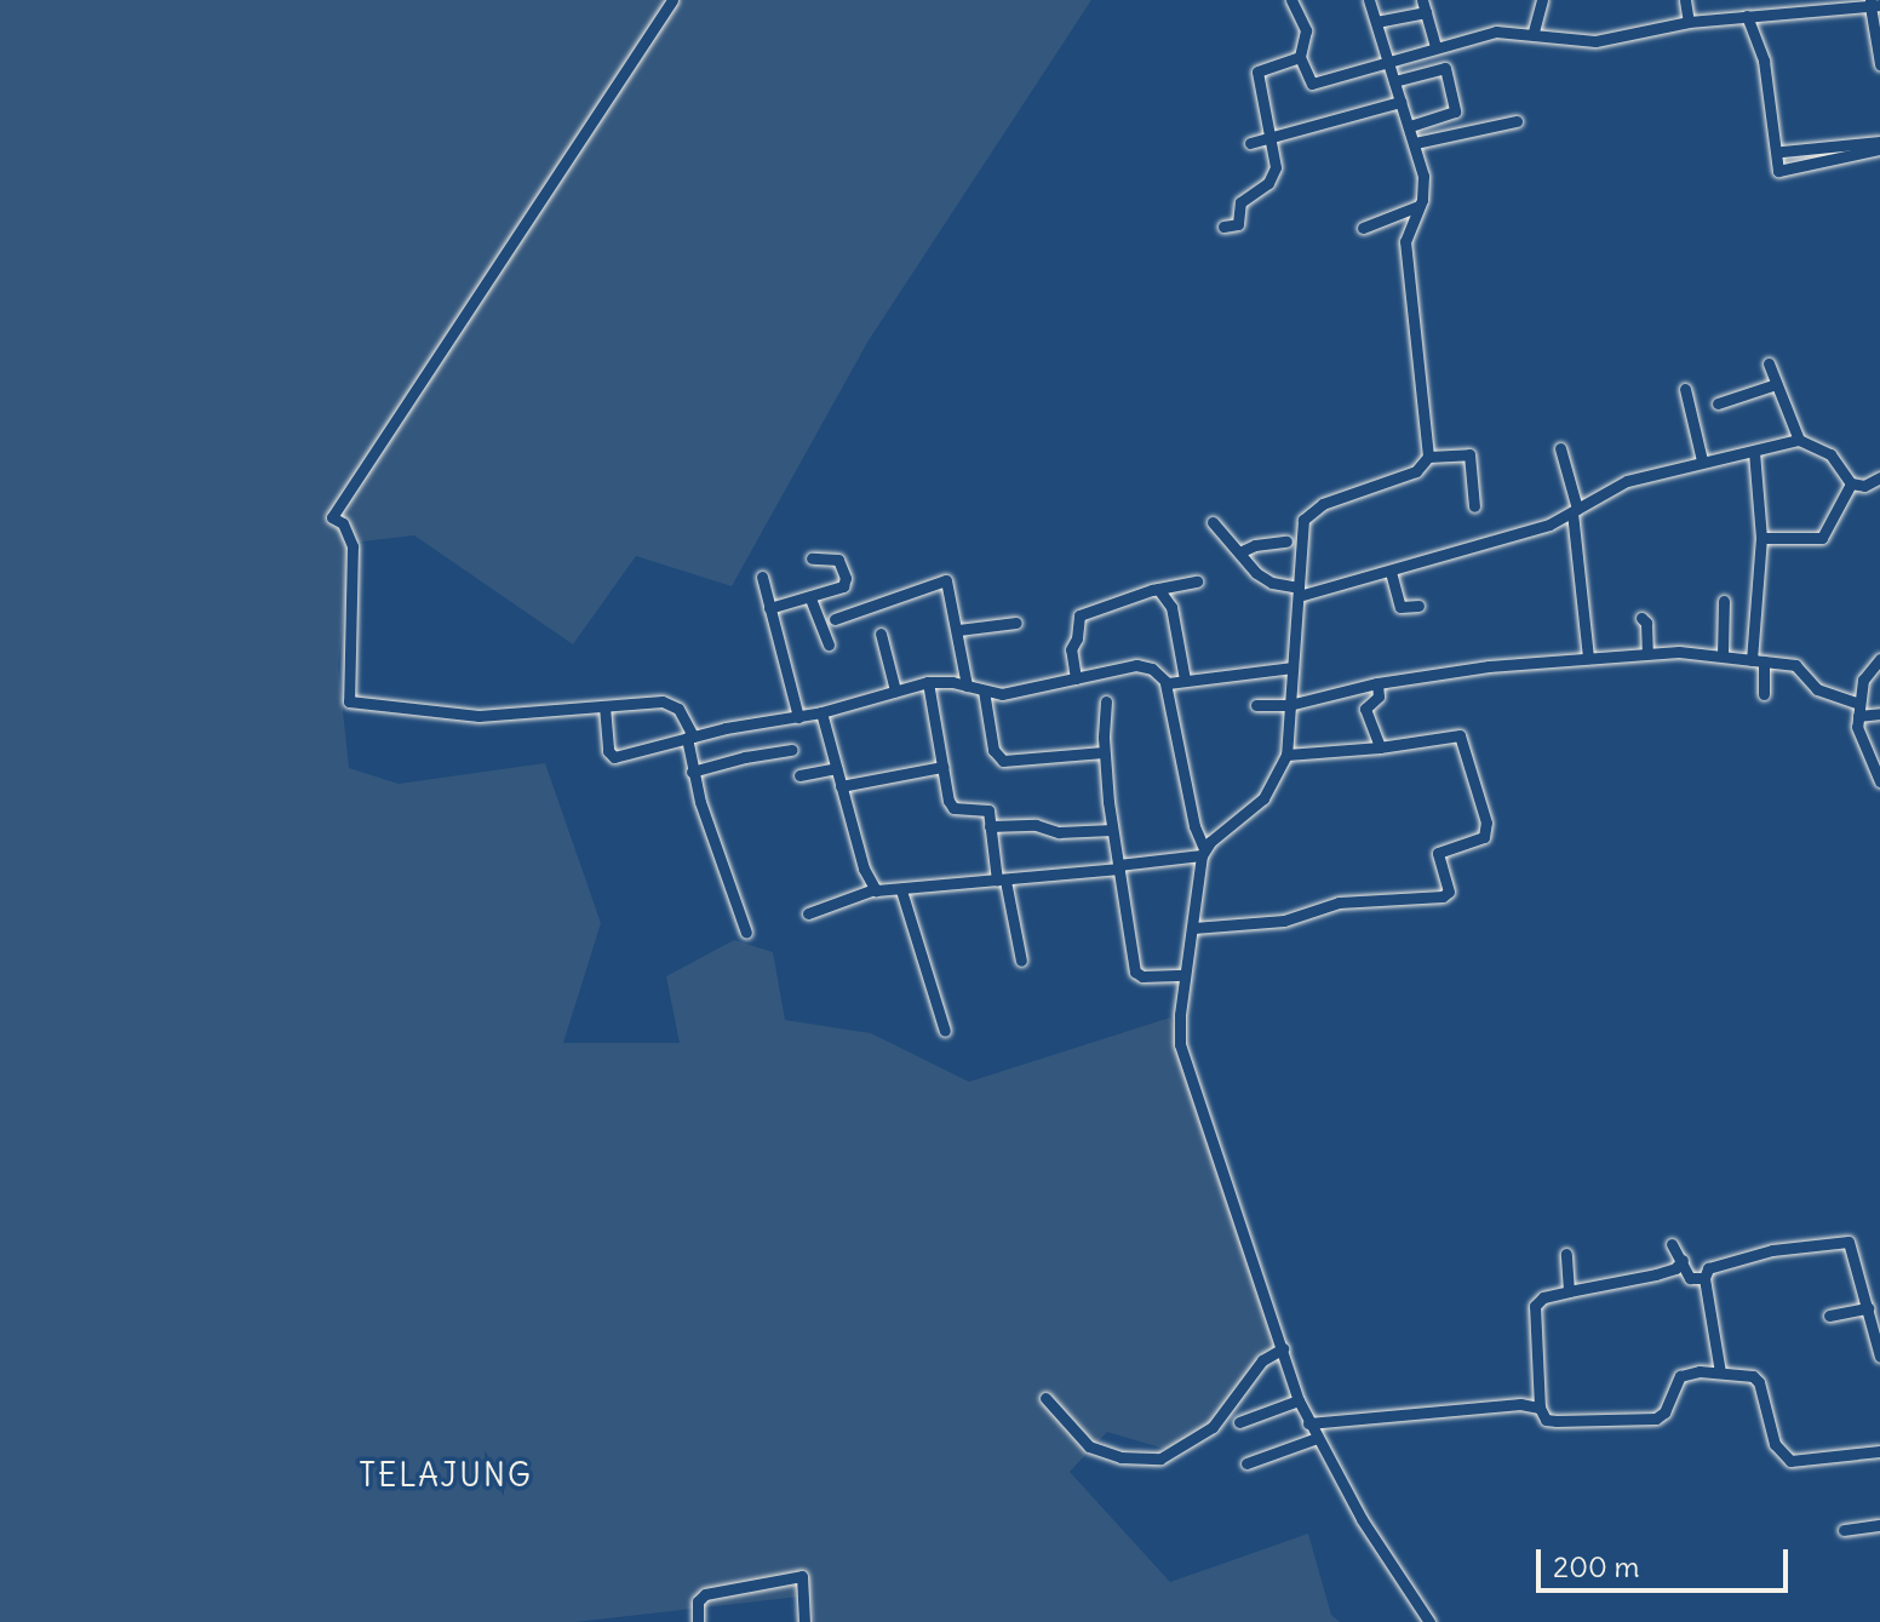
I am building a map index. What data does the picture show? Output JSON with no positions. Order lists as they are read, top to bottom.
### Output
{
  "districts": ["TELAJUNG"],
  "scale_bar": "200 m"
}
